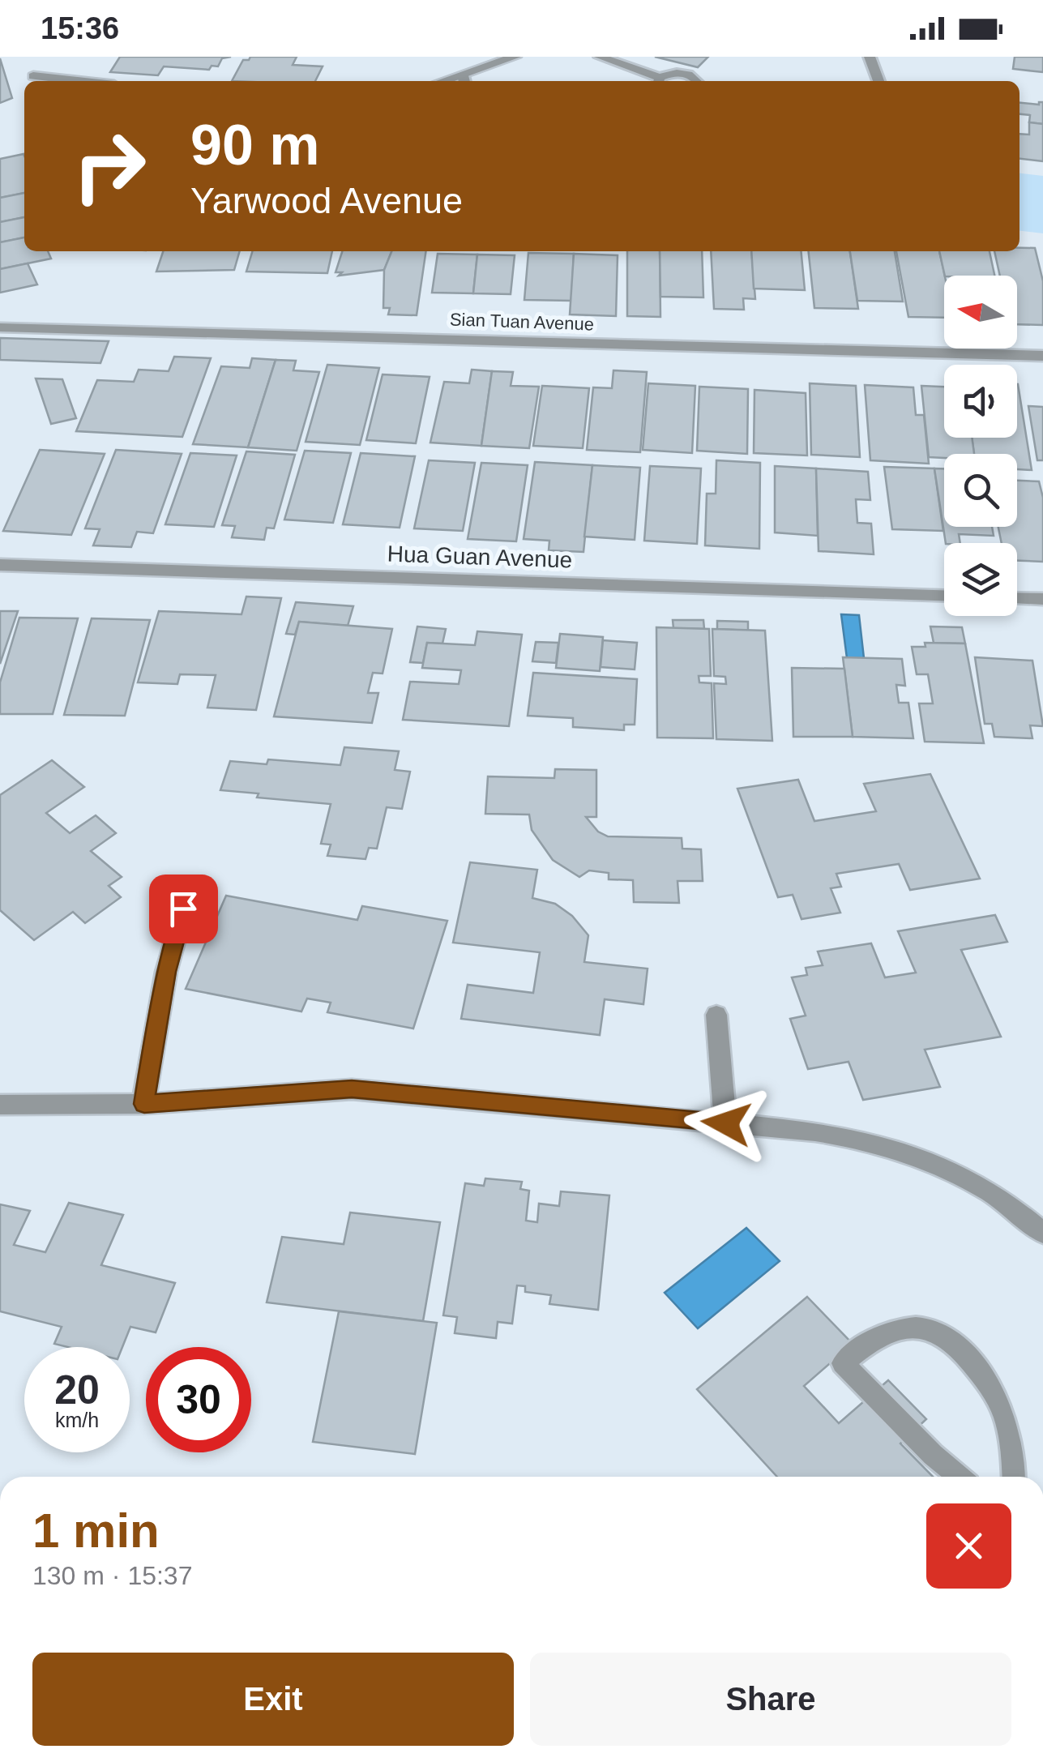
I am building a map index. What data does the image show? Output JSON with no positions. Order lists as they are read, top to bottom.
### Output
{
  "streets": {
    "street": ["Sian Tuan Avenue", "Hua Guan Avenue"]
  },
  "north": "left",
  "page": {
    "status": "15:36",
    "turn": ["90 m", "Yarwood Avenue"],
    "speed": "20 km/h",
    "limit": "30",
    "heading": ["1 min", "130 m · 15:37"],
    "buttons": ["Exit", "Share"]
  }
}
